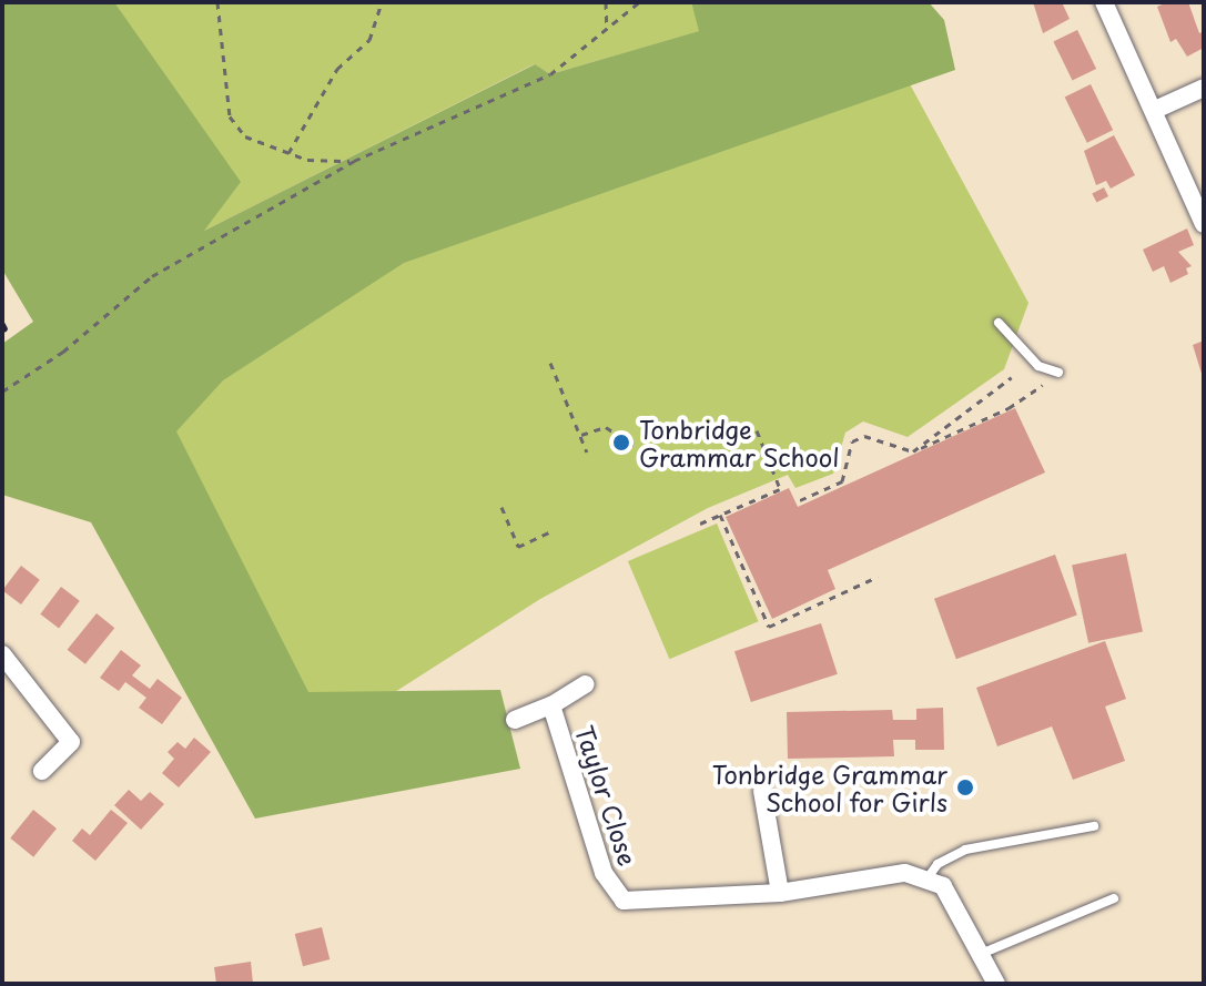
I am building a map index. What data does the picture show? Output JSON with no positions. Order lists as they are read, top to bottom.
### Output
{
  "streets": {
    "street": ["Taylor Close"]
  },
  "places": ["Tonbridge Grammar School", "Tonbridge Grammar School for Girls"]
}
